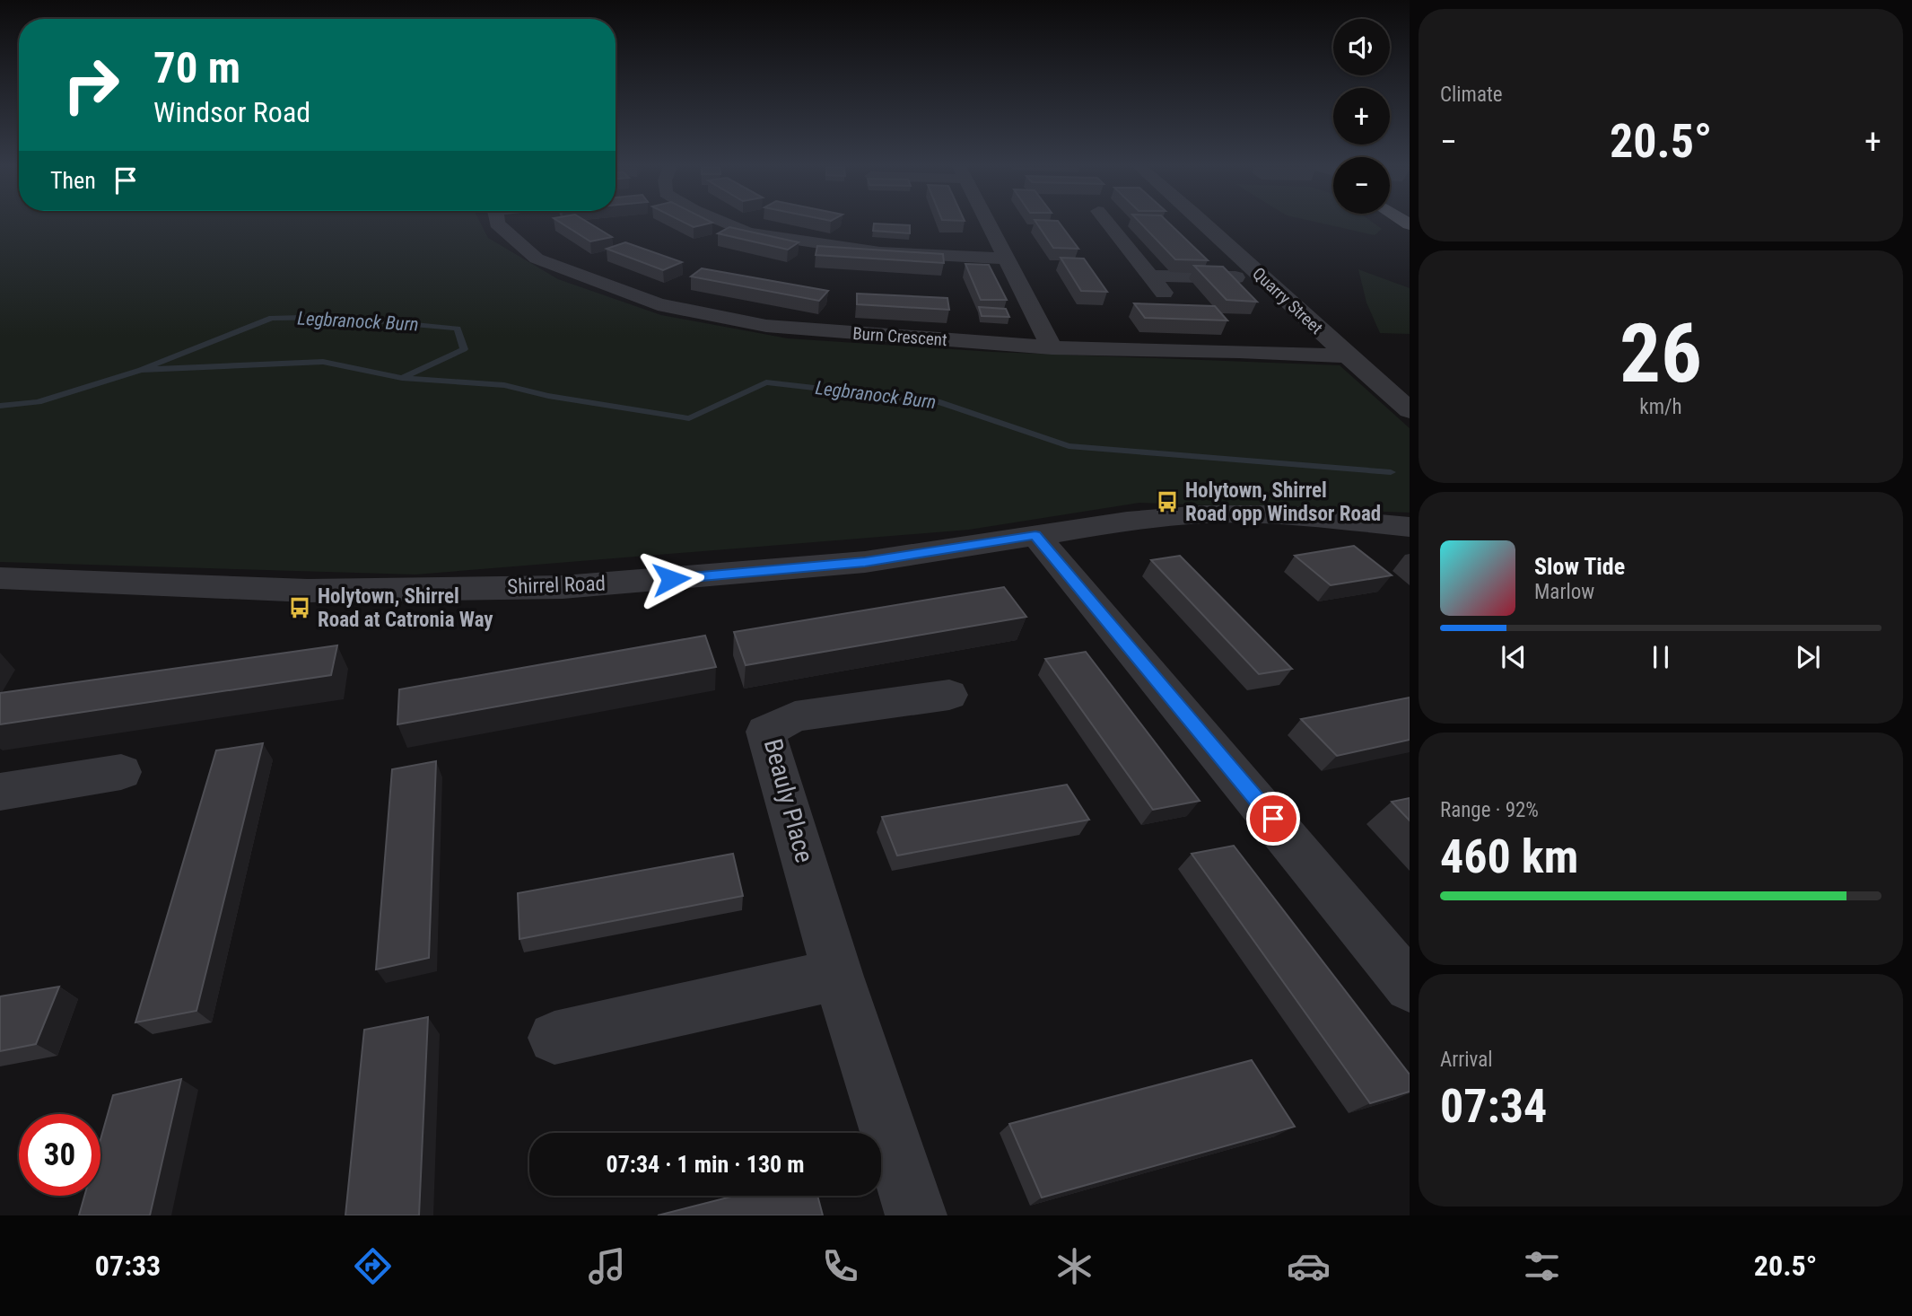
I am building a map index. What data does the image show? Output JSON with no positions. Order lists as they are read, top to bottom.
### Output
{
  "streets": {
    "street": [
      "Quarry Street",
      "Burn Crescent",
      "Shirrel Road",
      "Beauly Place"
    ]
  },
  "crossings": [
    ["Quarry Street", "Burn Crescent"]
  ],
  "water": ["Legbranock Burn"],
  "places": {
    "bus stop": ["Holytown, Shirrel Road opp Windsor Road", "Holytown, Shirrel Road at Catronia Way"]
  },
  "page": {
    "tile": [
      "Climate",
      ["26", "km/h"],
      ["Range · 92%", "460 km"],
      ["Arrival", "07:34"]
    ],
    "map_buttons": ["+", "−"],
    "turn": ["70 m", "Windsor Road"],
    "heat": ["−", "20.5°", "+"],
    "then": "Then",
    "song": ["Slow Tide", "Marlow"],
    "limit": "30",
    "trip": "07:34 · 1 min · 130 m",
    "tabs": ["07:33", "20.5°"]
  }
}
